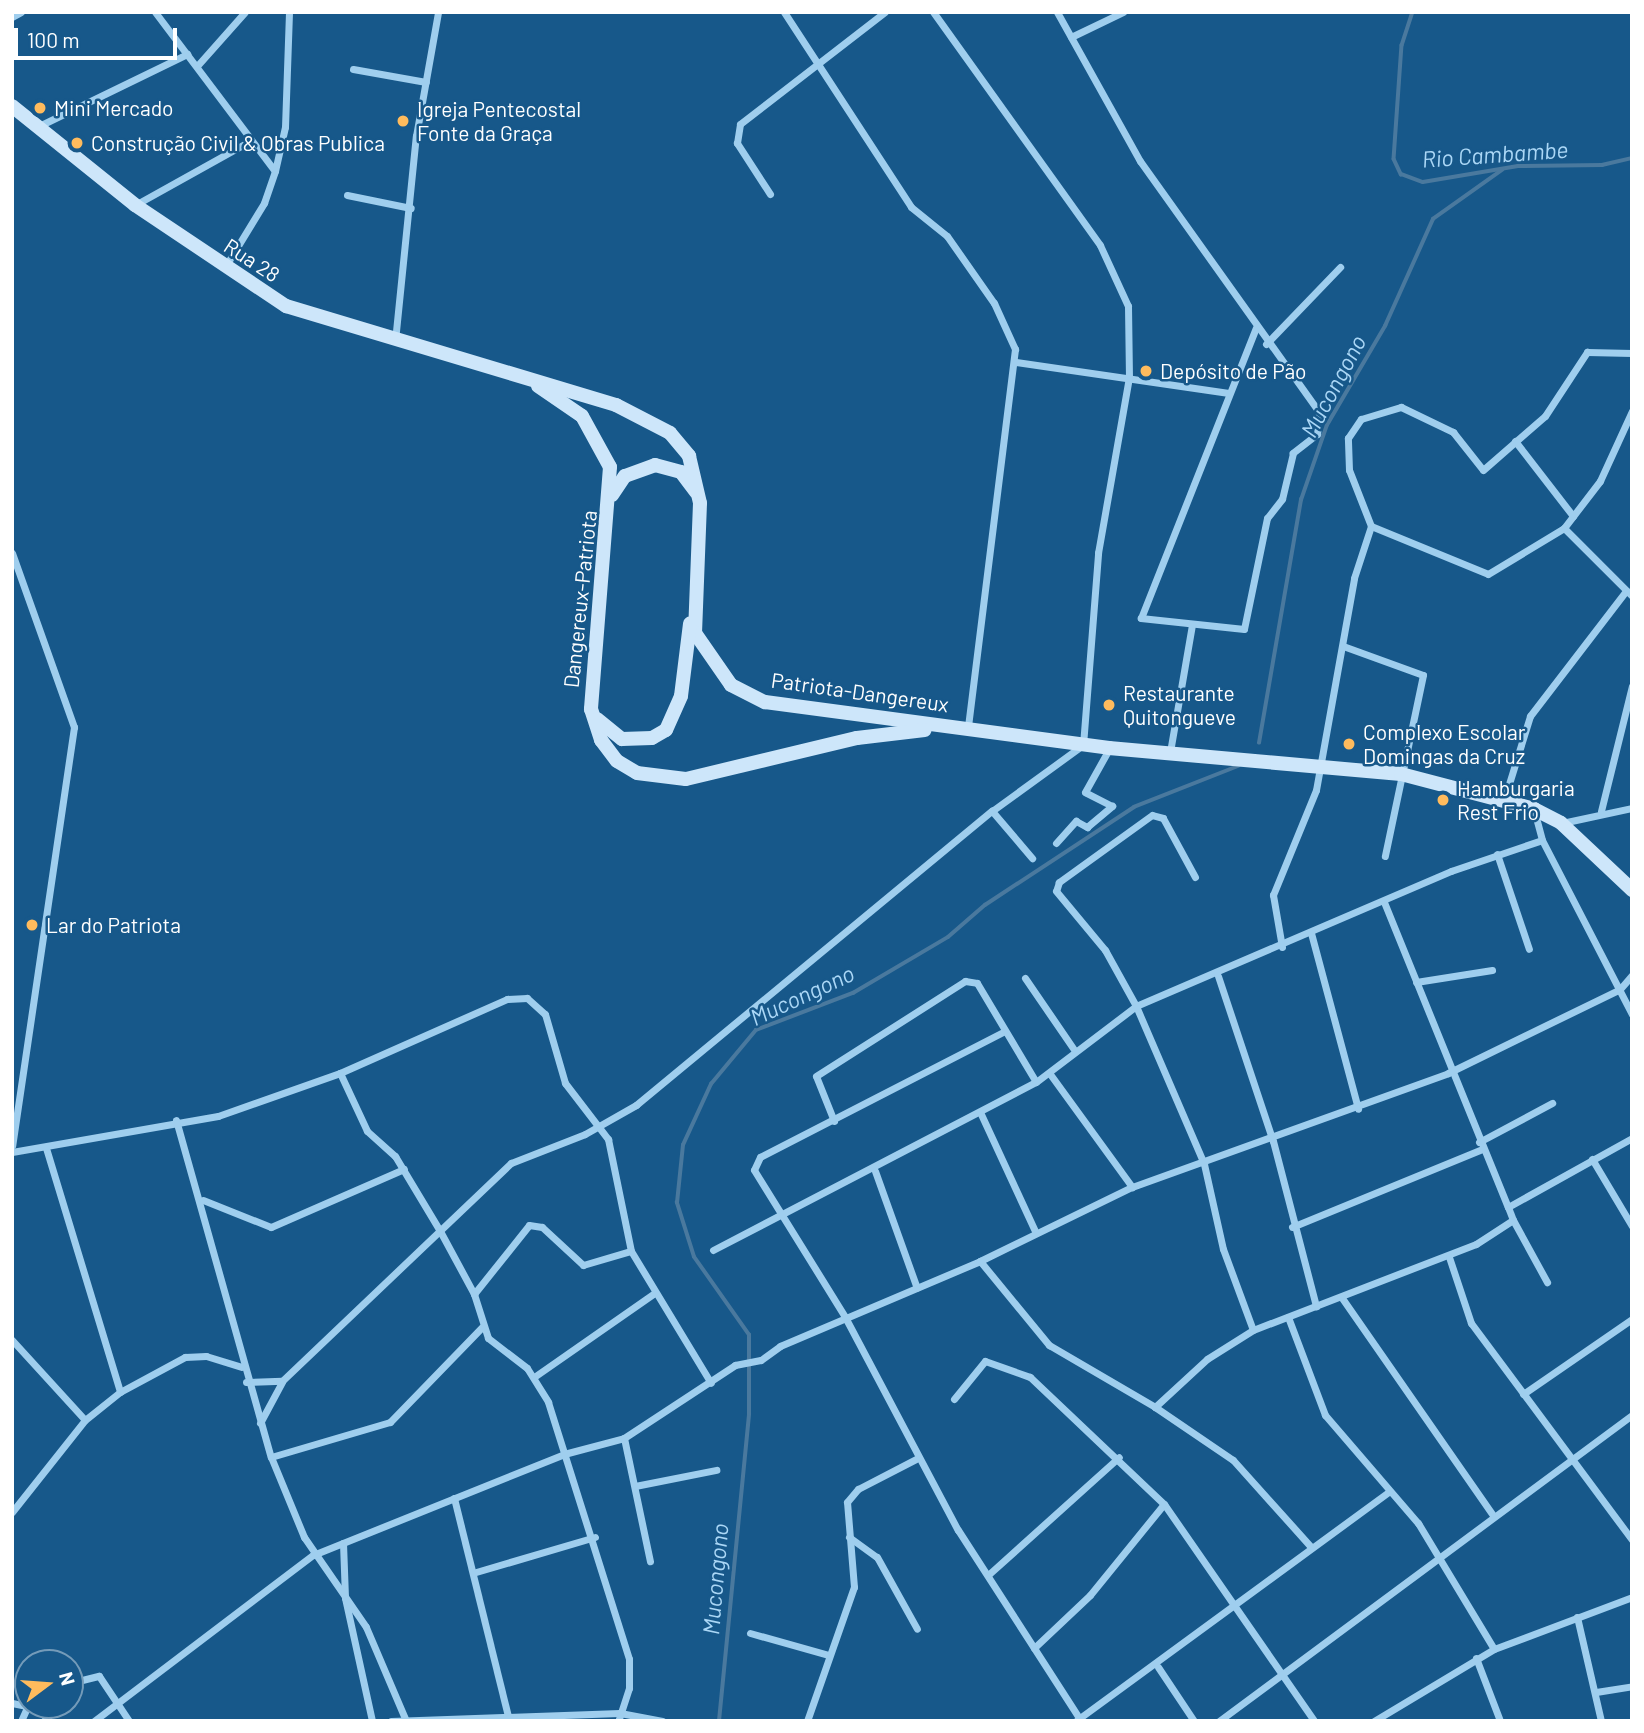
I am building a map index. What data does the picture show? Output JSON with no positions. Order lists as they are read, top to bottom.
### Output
{
  "streets": {
    "street": ["Rua 28", "Dangereux-Patriota", "Patriota-Dangereux"]
  },
  "crossings": [
    ["Rua 28", "Dangereux-Patriota"],
    ["Rua 28", "Patriota-Dangereux"],
    ["Dangereux-Patriota", "Patriota-Dangereux"]
  ],
  "water": ["Rio Cambambe", "Mucongono"],
  "places": [
    "Mini Mercado",
    "Igreja Pentecostal Fonte da Graça",
    "Construção Civil & Obras Publica",
    "Depósito de Pão",
    "Restaurante Quitongueve",
    "Complexo Escolar Domingas da Cruz",
    "Hamburgaria Rest Frio",
    "Lar do Patriota"
  ],
  "scale_bar": "100 m",
  "north": "right"
}
